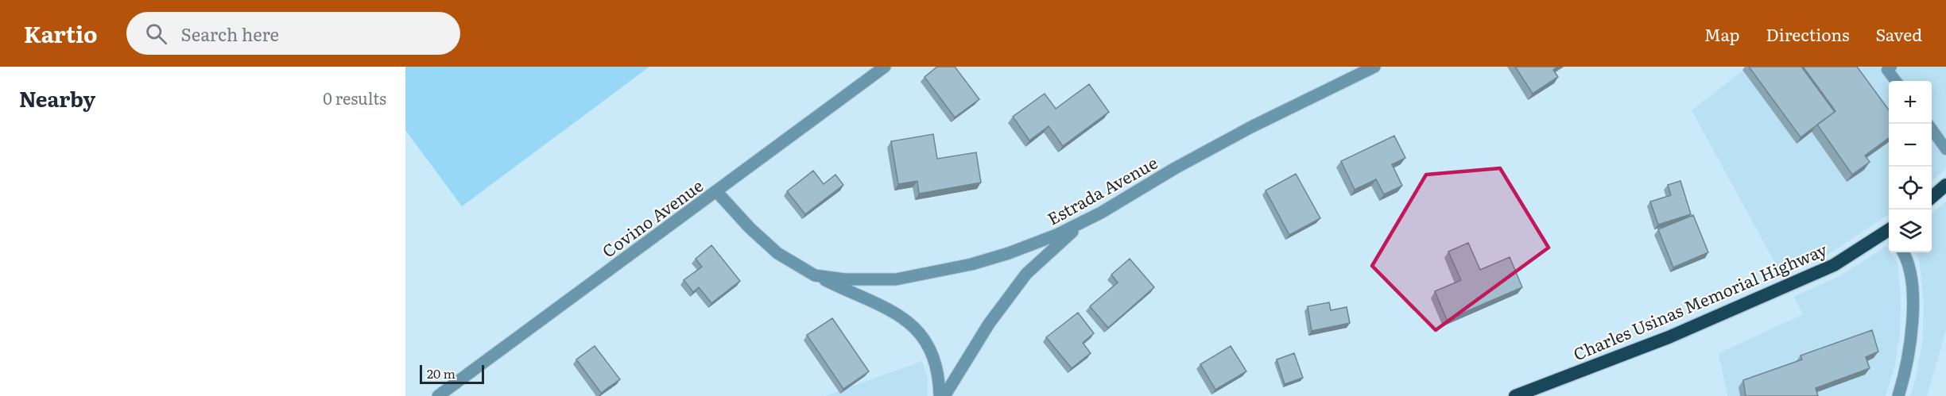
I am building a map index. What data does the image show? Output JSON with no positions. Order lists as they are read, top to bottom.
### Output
{
  "streets": {
    "highway": ["Charles Usinas Memorial Highway"],
    "street": ["Estrada Avenue", "Covino Avenue"]
  },
  "crossings": [
    ["Estrada Avenue", "Covino Avenue"]
  ],
  "scale_bar": "20 m",
  "page": {
    "header": "Kartio",
    "search": "Search here",
    "nav": ["Map", "Directions", "Saved"],
    "heading": ["Nearby", "0 results"],
    "map_buttons": ["+", "−"],
    "scale": "20 m"
  }
}
